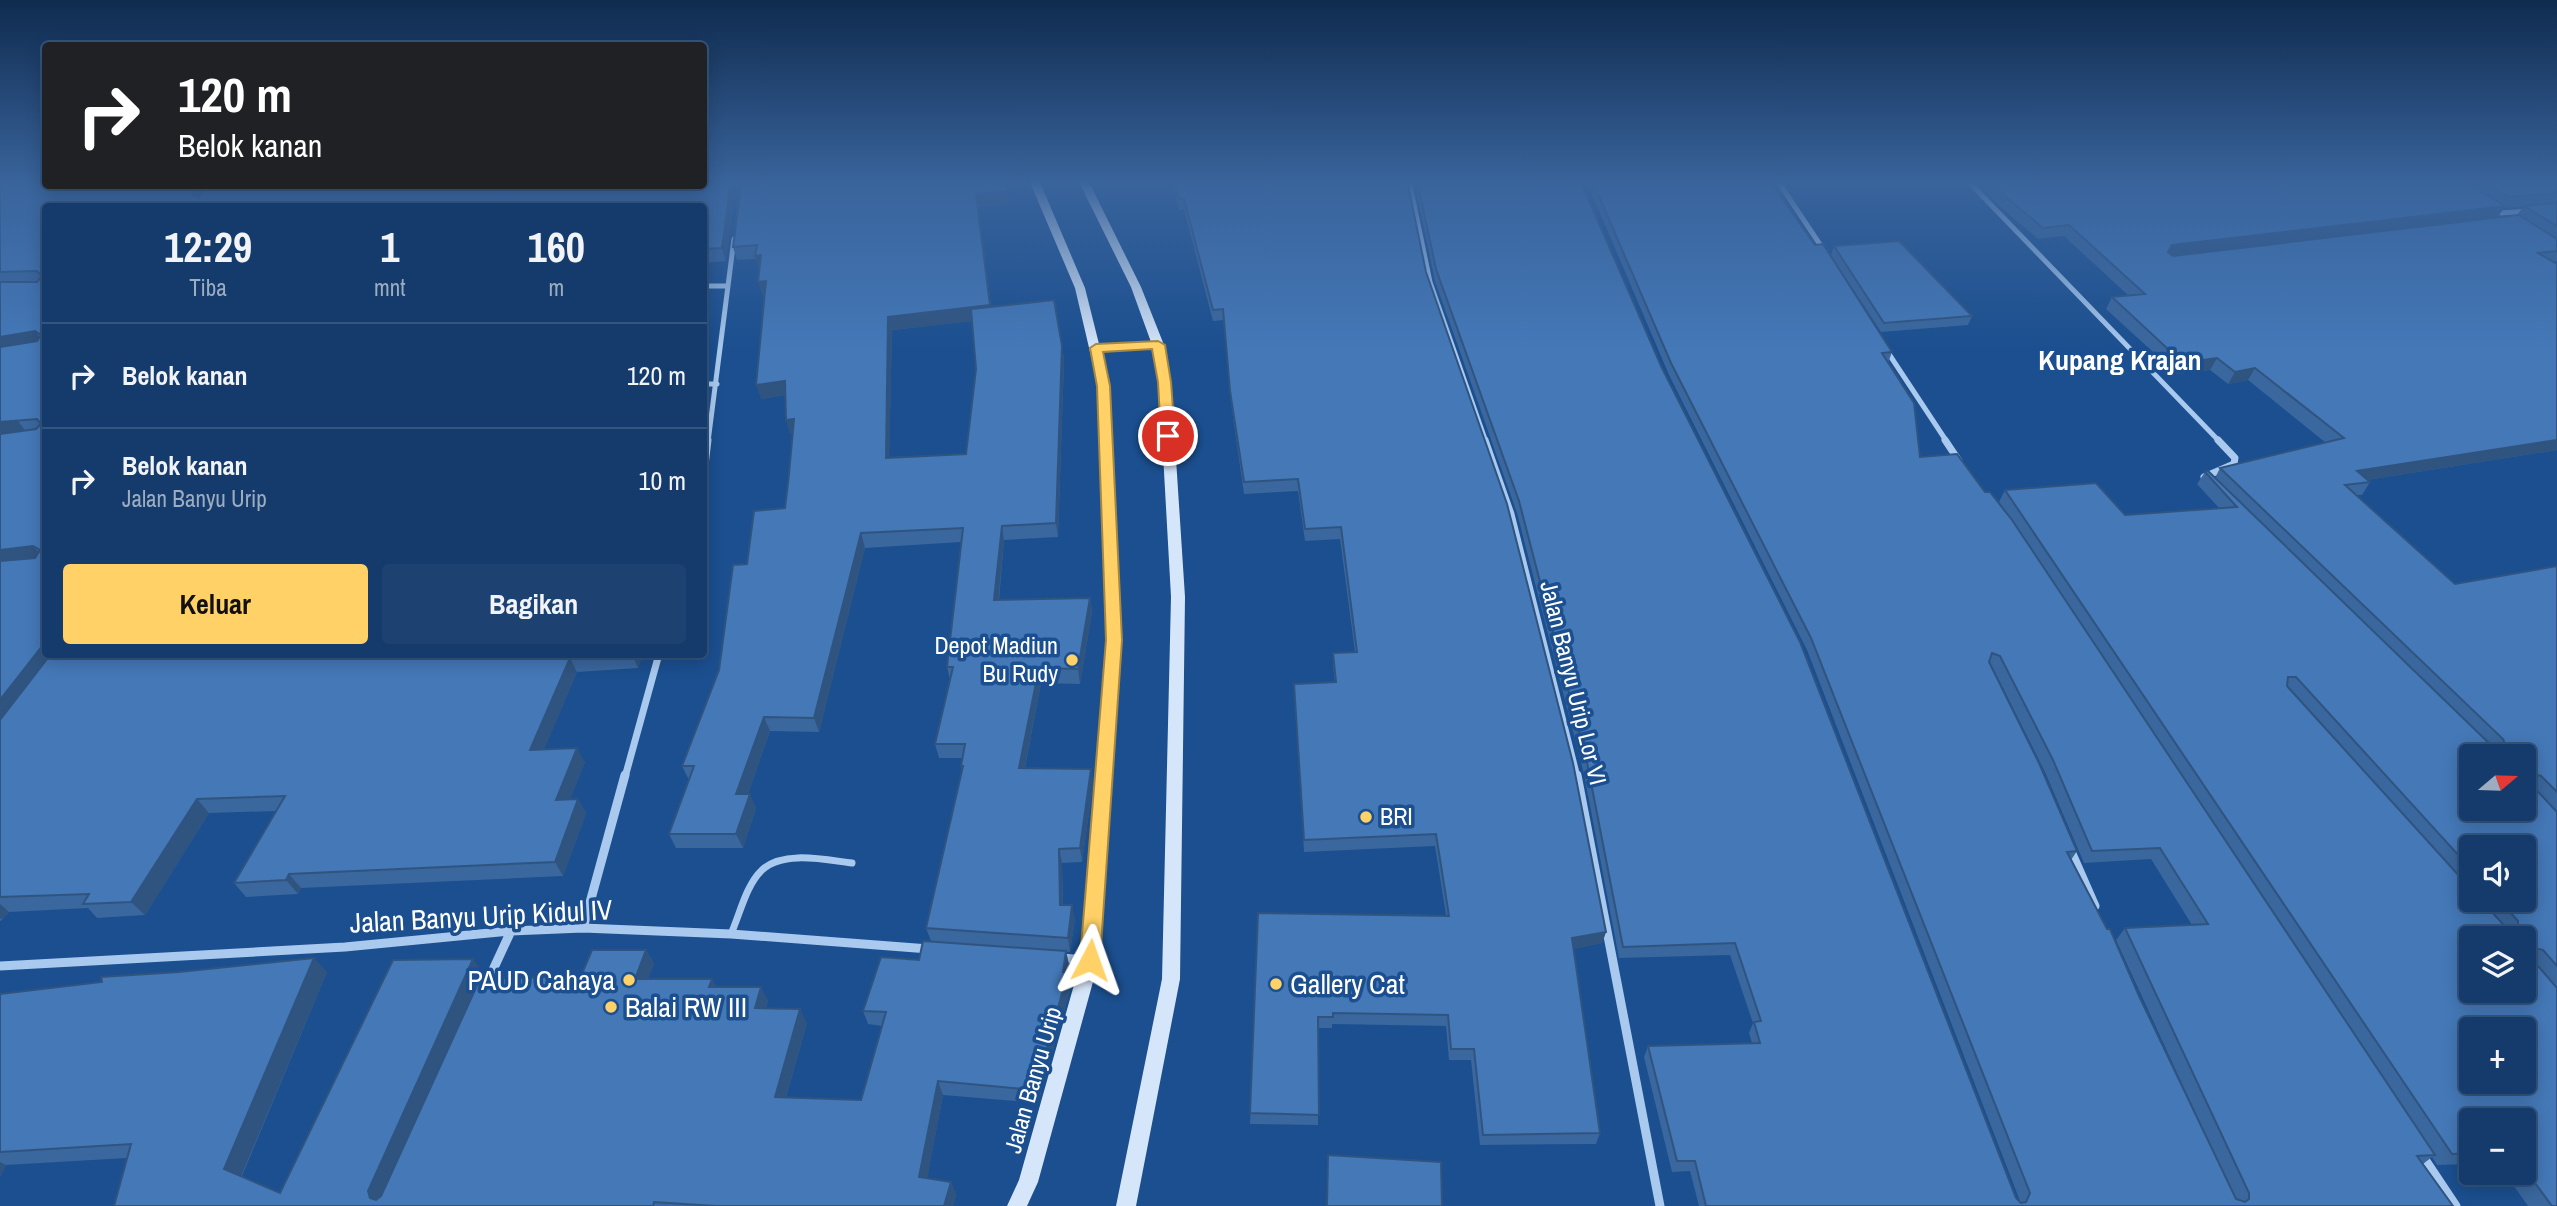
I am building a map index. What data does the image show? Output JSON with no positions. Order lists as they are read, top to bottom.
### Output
{
  "streets": {
    "main road": ["Jalan Banyu Urip"],
    "street": ["Jalan Banyu Urip Lor VI", "Jalan Banyu Urip Kidul IV"]
  },
  "districts": ["Kupang Krajan"],
  "places": [
    "Depot Madiun Bu Rudy",
    "BRI",
    "PAUD Cahaya",
    "Gallery Cat",
    "Balai RW III"
  ],
  "north": "right",
  "page": {
    "turn": ["120 m", "Belok kanan"],
    "eta": [
      "12:29",
      "Tiba",
      "1",
      "mnt",
      "160",
      "m"
    ],
    "list": [
      {
        "name": "Belok kanan",
        "value": "120 m"
      },
      {
        "name": "Belok kanan",
        "note": "Jalan Banyu Urip",
        "value": "10 m"
      }
    ],
    "buttons": ["Keluar", "Bagikan"],
    "map_buttons": ["+", "−"]
  }
}
